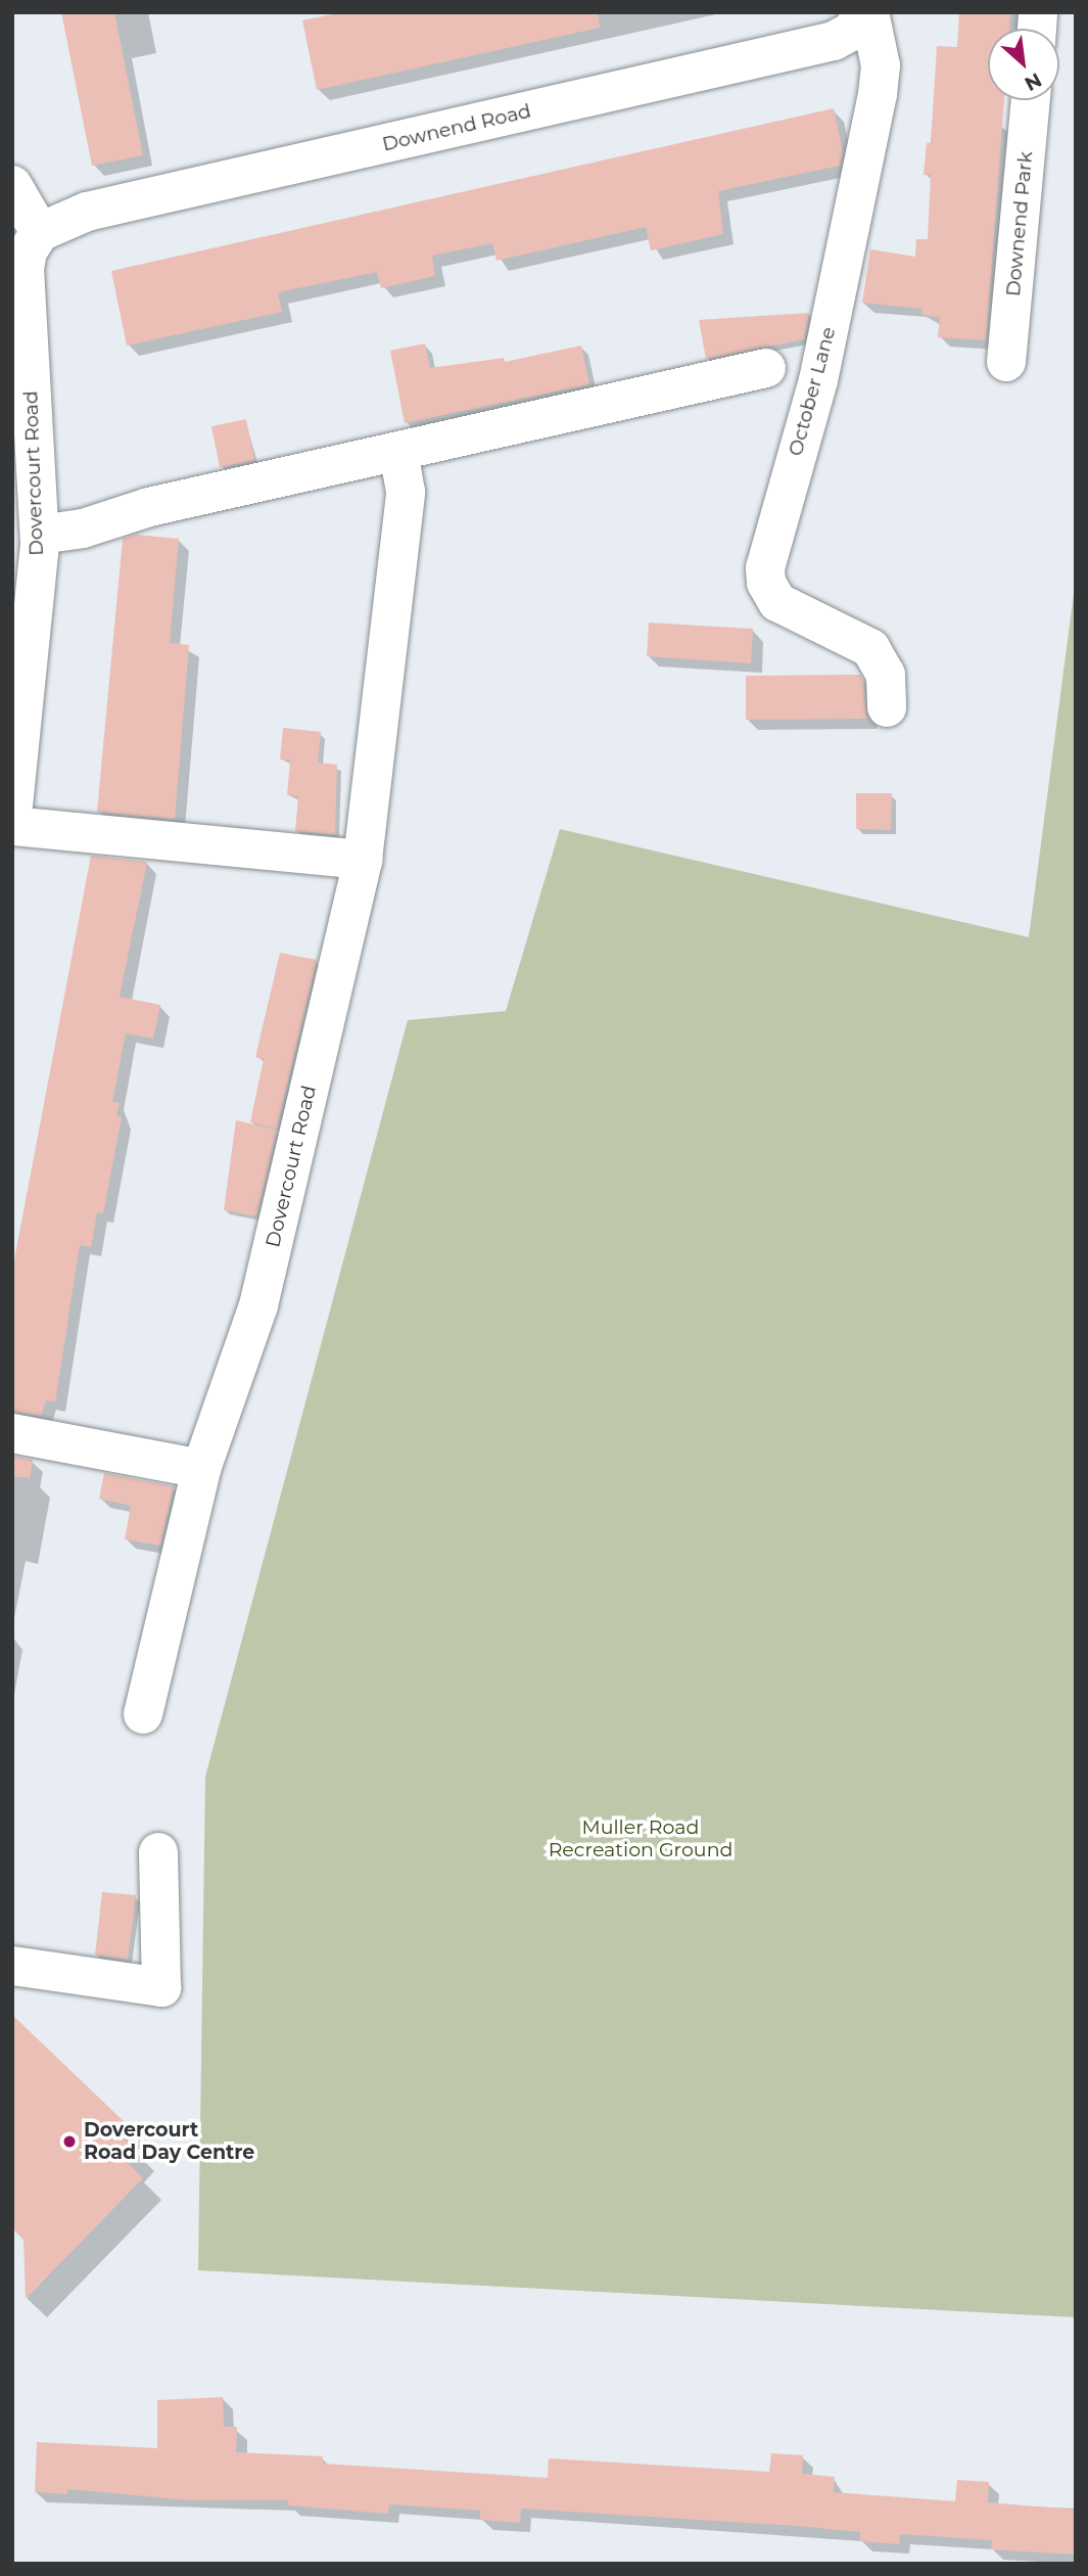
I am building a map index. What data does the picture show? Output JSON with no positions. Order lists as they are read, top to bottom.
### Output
{
  "streets": {
    "street": [
      "Downend Road",
      "Downend Park",
      "October Lane",
      "Dovercourt Road"
    ]
  },
  "crossings": [
    ["Downend Road", "October Lane"],
    ["Downend Road", "Dovercourt Road"]
  ],
  "parks": ["Muller Road Recreation Ground"],
  "places": ["Dovercourt Road Day Centre"],
  "north": "bottom right"
}
